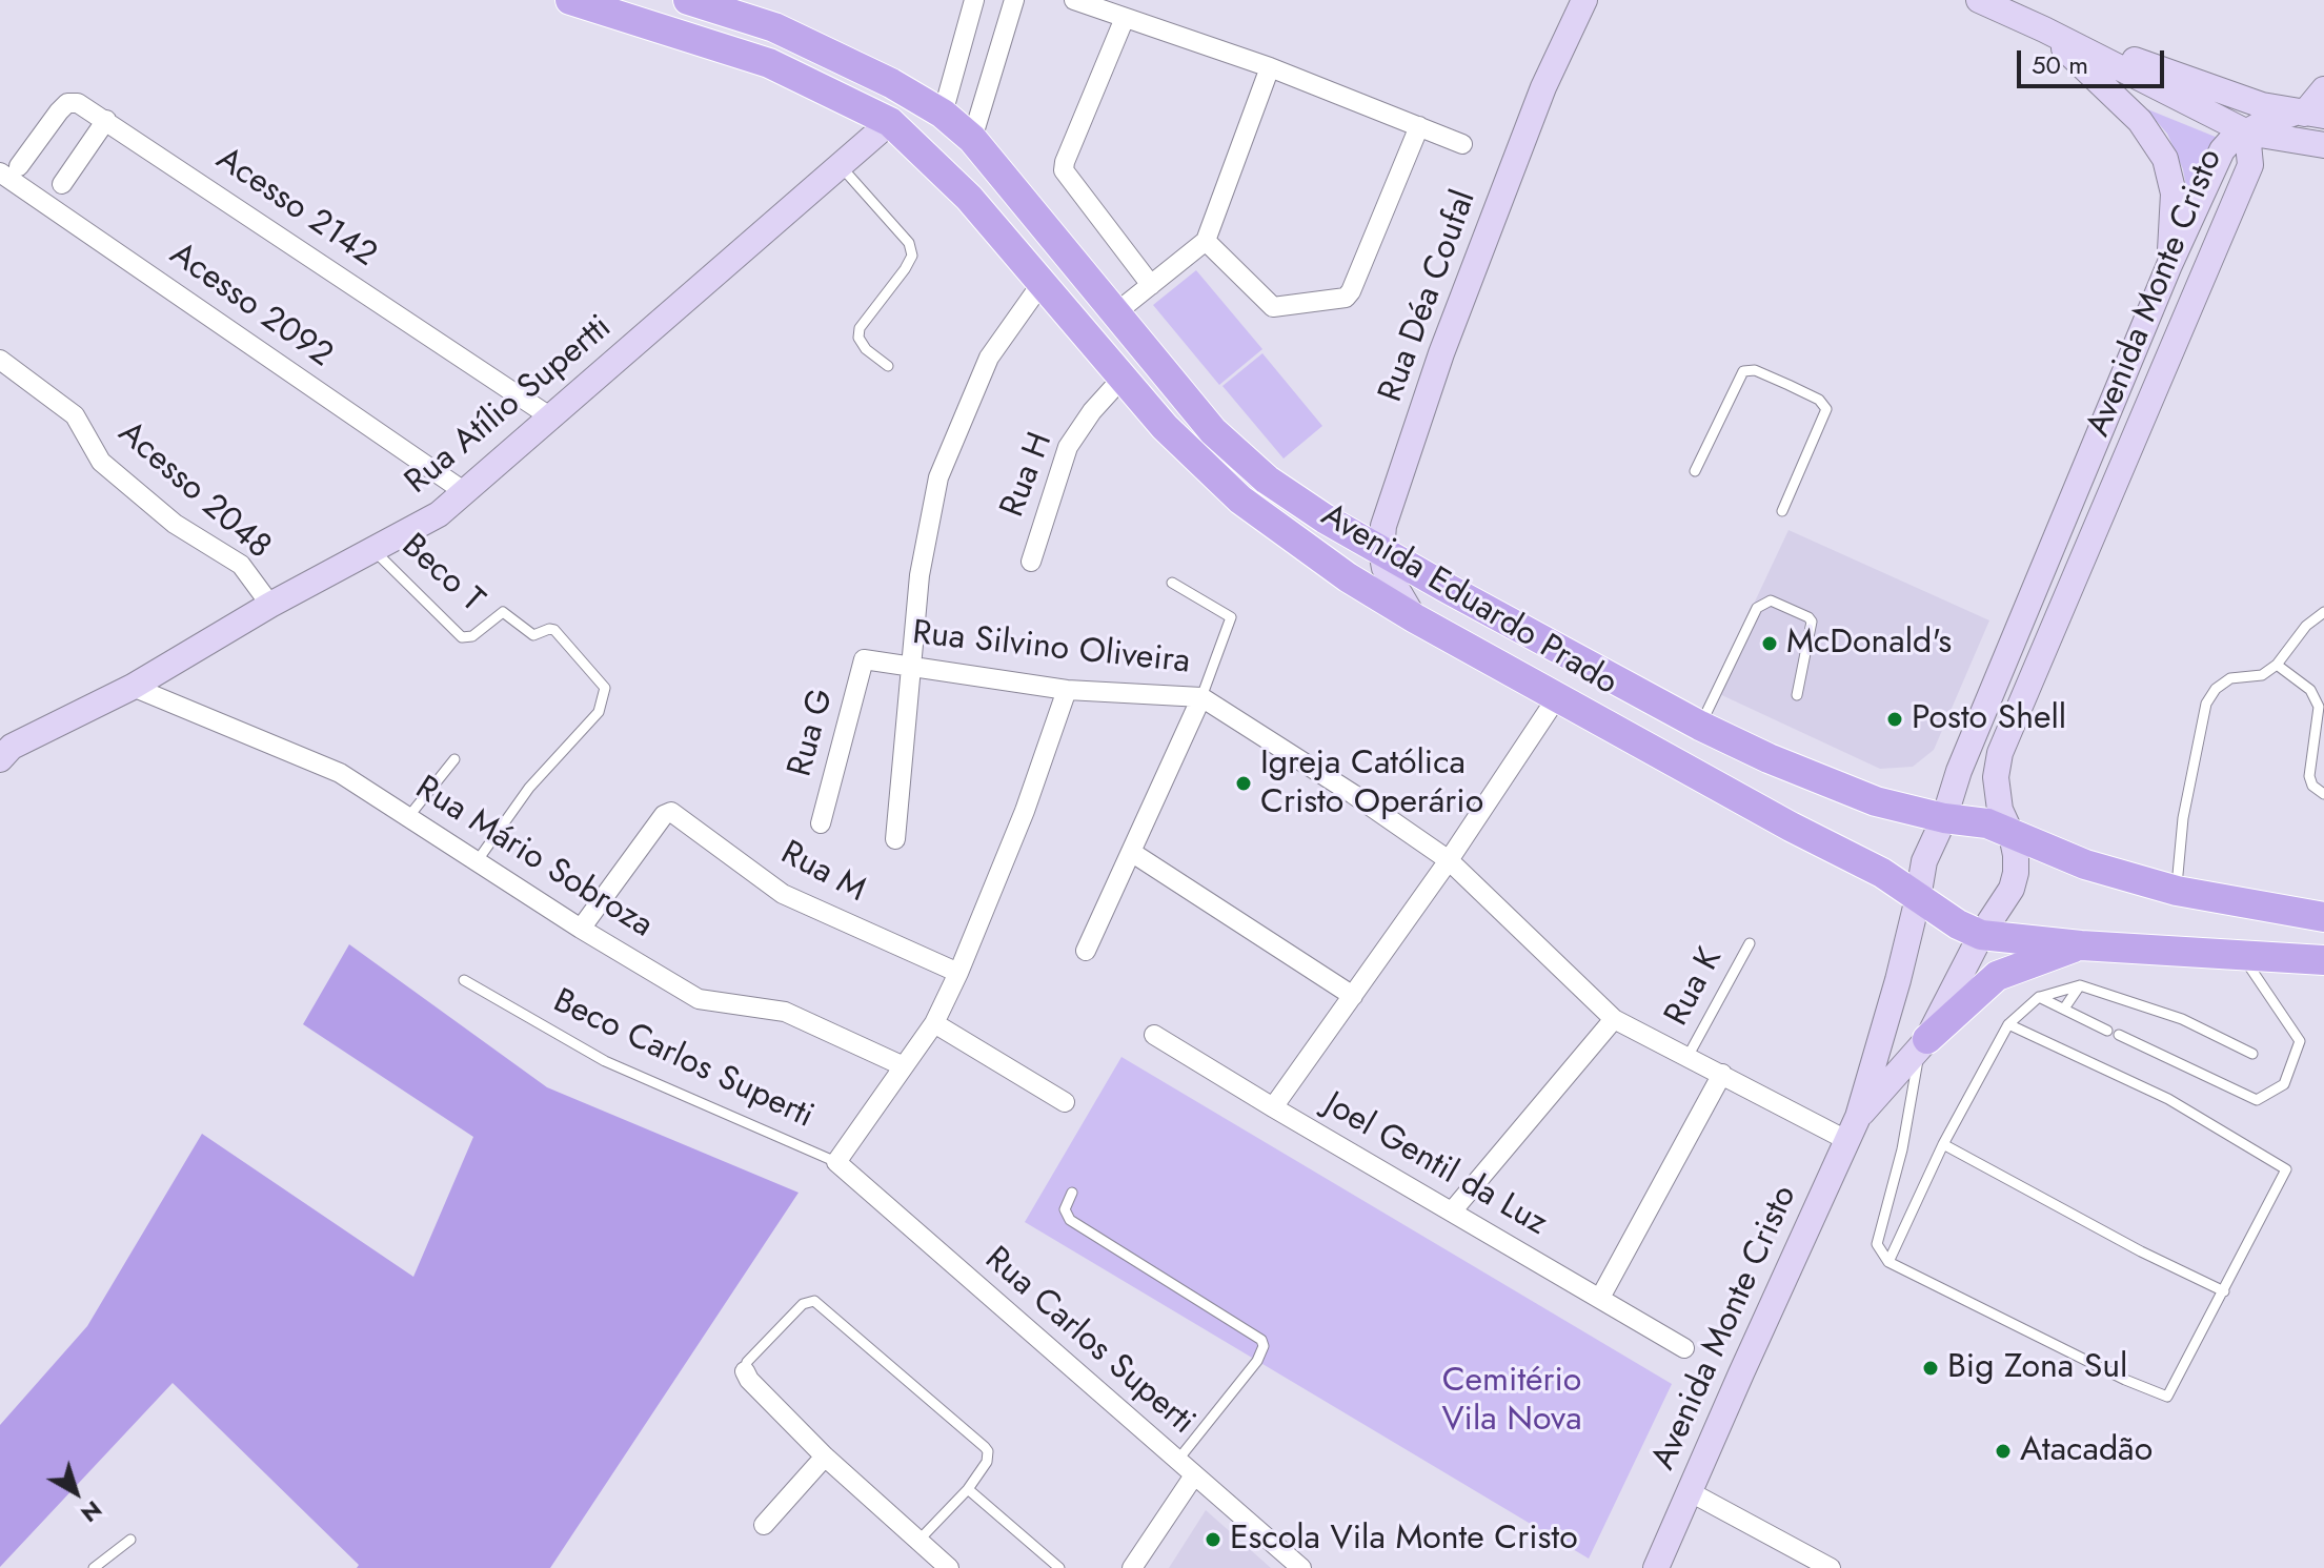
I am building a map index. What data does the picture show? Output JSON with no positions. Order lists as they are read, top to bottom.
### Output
{
  "streets": {
    "main road": [
      "Avenida Monte Cristo",
      "Rua Déa Coufal",
      "Rua Atílio Supertti",
      "Avenida Eduardo Prado"
    ],
    "street": [
      "Acesso 2142",
      "Acesso 2092",
      "Rua H",
      "Acesso 2048",
      "Rua Silvino Oliveira",
      "Rua G",
      "Rua Mário Sobroza",
      "Rua M",
      "Joel Gentil da Luz",
      "Rua Carlos Superti"
    ],
    "lane": ["Beco T", "Rua K", "Beco Carlos Superti"]
  },
  "crossings": [
    ["Acesso 2142", "Rua Atílio Supertti"],
    ["Avenida Monte Cristo", "Avenida Eduardo Prado"],
    ["Avenida Monte Cristo", "Rua Silvino Oliveira"],
    ["Rua Déa Coufal", "Avenida Eduardo Prado"],
    ["Acesso 2092", "Rua Atílio Supertti"],
    ["Rua Atílio Supertti", "Acesso 2048"],
    ["Rua Atílio Supertti", "Beco T"],
    ["Rua Atílio Supertti", "Avenida Eduardo Prado"],
    ["Rua Atílio Supertti", "Rua Mário Sobroza"],
    ["Rua H", "Avenida Eduardo Prado"],
    ["Beco T", "Rua Mário Sobroza"],
    ["Rua Silvino Oliveira", "Rua G"],
    ["Rua Silvino Oliveira", "Rua K"],
    ["Rua Mário Sobroza", "Rua M"],
    ["Beco Carlos Superti", "Rua Carlos Superti"]
  ],
  "parks": ["Cemitério Vila Nova"],
  "places": [
    "McDonald's",
    "Posto Shell",
    "Igreja Católica Cristo Operário",
    "Big Zona Sul",
    "Atacadão",
    "Escola Vila Monte Cristo"
  ],
  "scale_bar": "50 m",
  "north": "bottom right"
}
